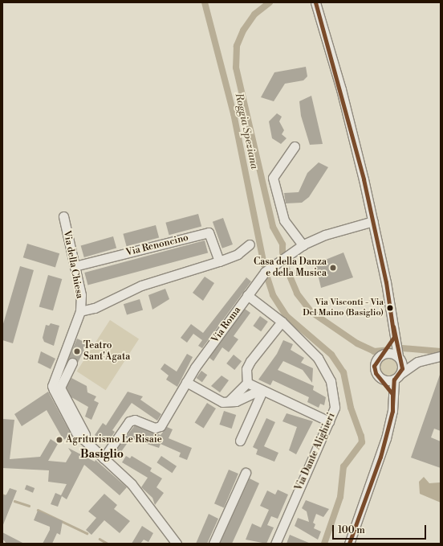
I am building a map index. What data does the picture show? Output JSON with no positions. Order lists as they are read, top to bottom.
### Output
{
  "streets": {
    "street": [
      "Via Renoncino",
      "Via della Chiesa",
      "Via Roma",
      "Via Dante Alighieri"
    ]
  },
  "crossings": [
    ["Via Renoncino", "Via della Chiesa"],
    ["Via Roma", "Via Dante Alighieri"]
  ],
  "districts": ["Basiglio"],
  "water": ["Roggia Speziana"],
  "places": [
    "Casa della Danza e della Musica",
    "Via Visconti - Via Del Maino (Basiglio)",
    "Teatro Sant'Agata",
    "Agriturismo Le Risaie"
  ],
  "scale_bar": "100 m"
}
